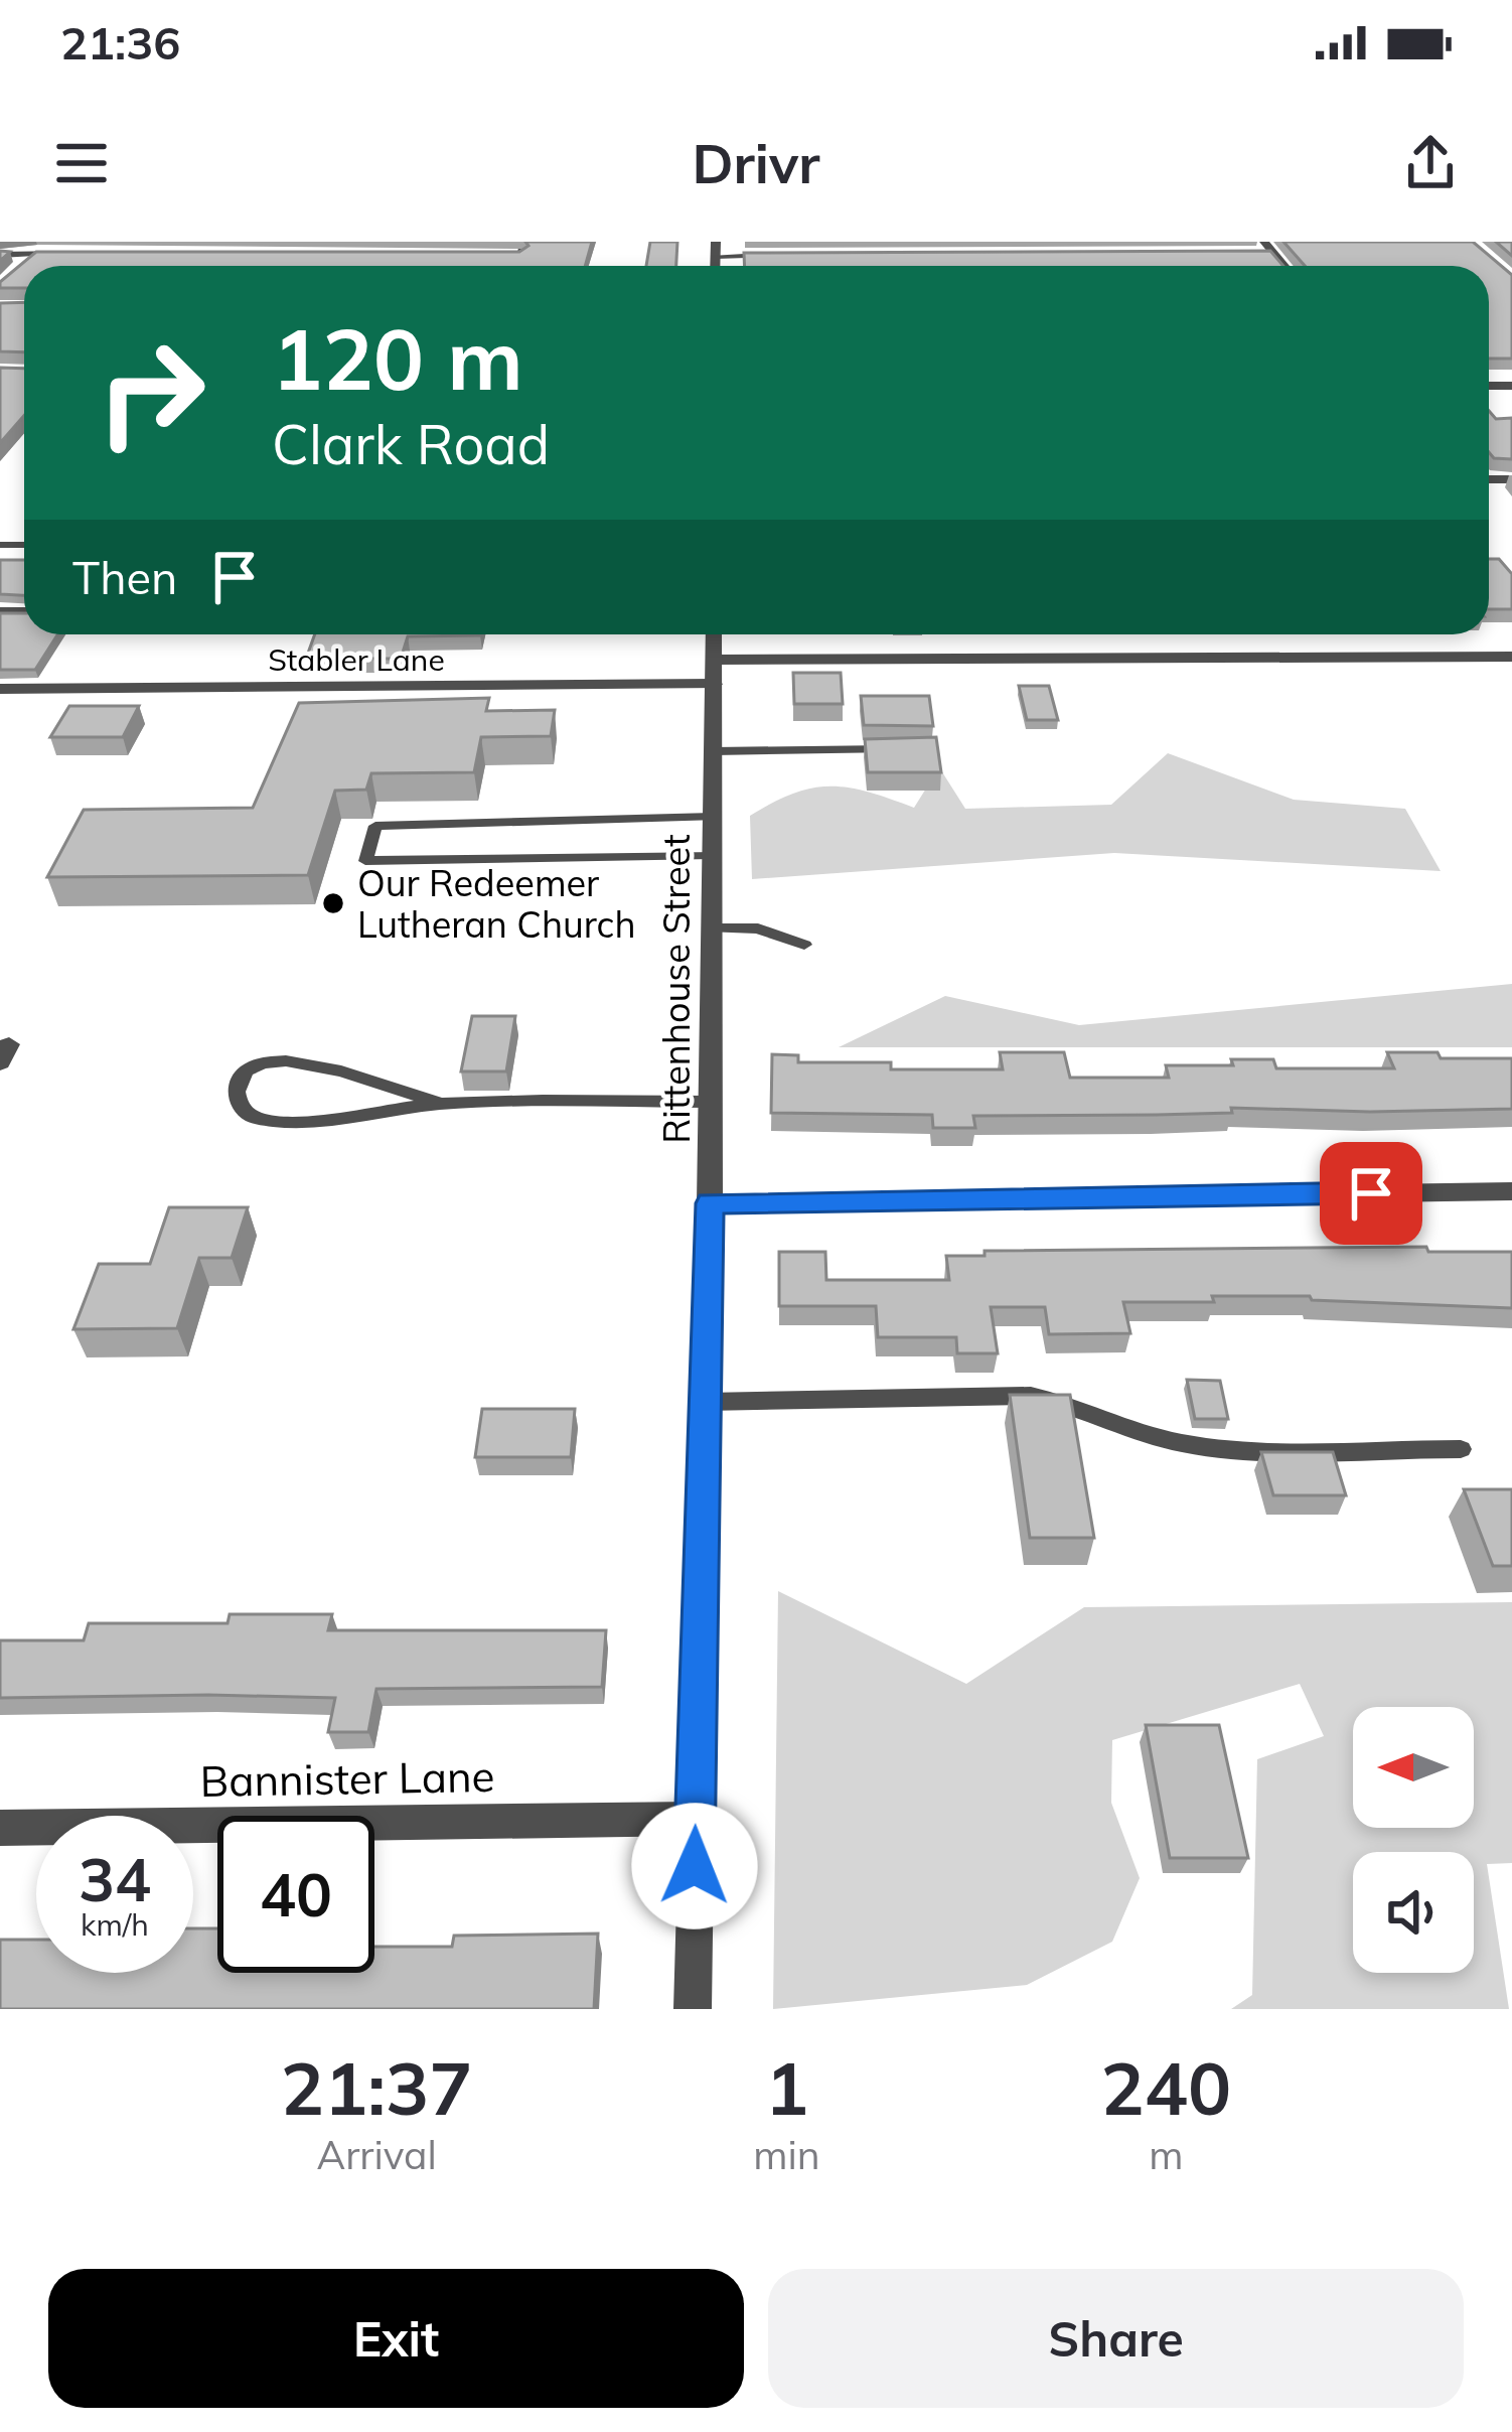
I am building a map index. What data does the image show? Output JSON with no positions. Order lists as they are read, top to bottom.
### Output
{
  "streets": {
    "street": ["Stabler Lane", "Rittenhouse Street", "Bannister Lane"]
  },
  "crossings": [
    ["Stabler Lane", "Rittenhouse Street"],
    ["Rittenhouse Street", "Bannister Lane"]
  ],
  "places": ["Our Redeemer Lutheran Church"],
  "north": "left",
  "page": {
    "status": "21:36",
    "header": "Drivr",
    "turn": ["120 m", "Clark Road"],
    "then": "Then",
    "speed": "34 km/h",
    "limit": "40",
    "eta": [
      "21:37",
      "Arrival",
      "1",
      "min",
      "240",
      "m"
    ],
    "buttons": ["Exit", "Share"]
  }
}
